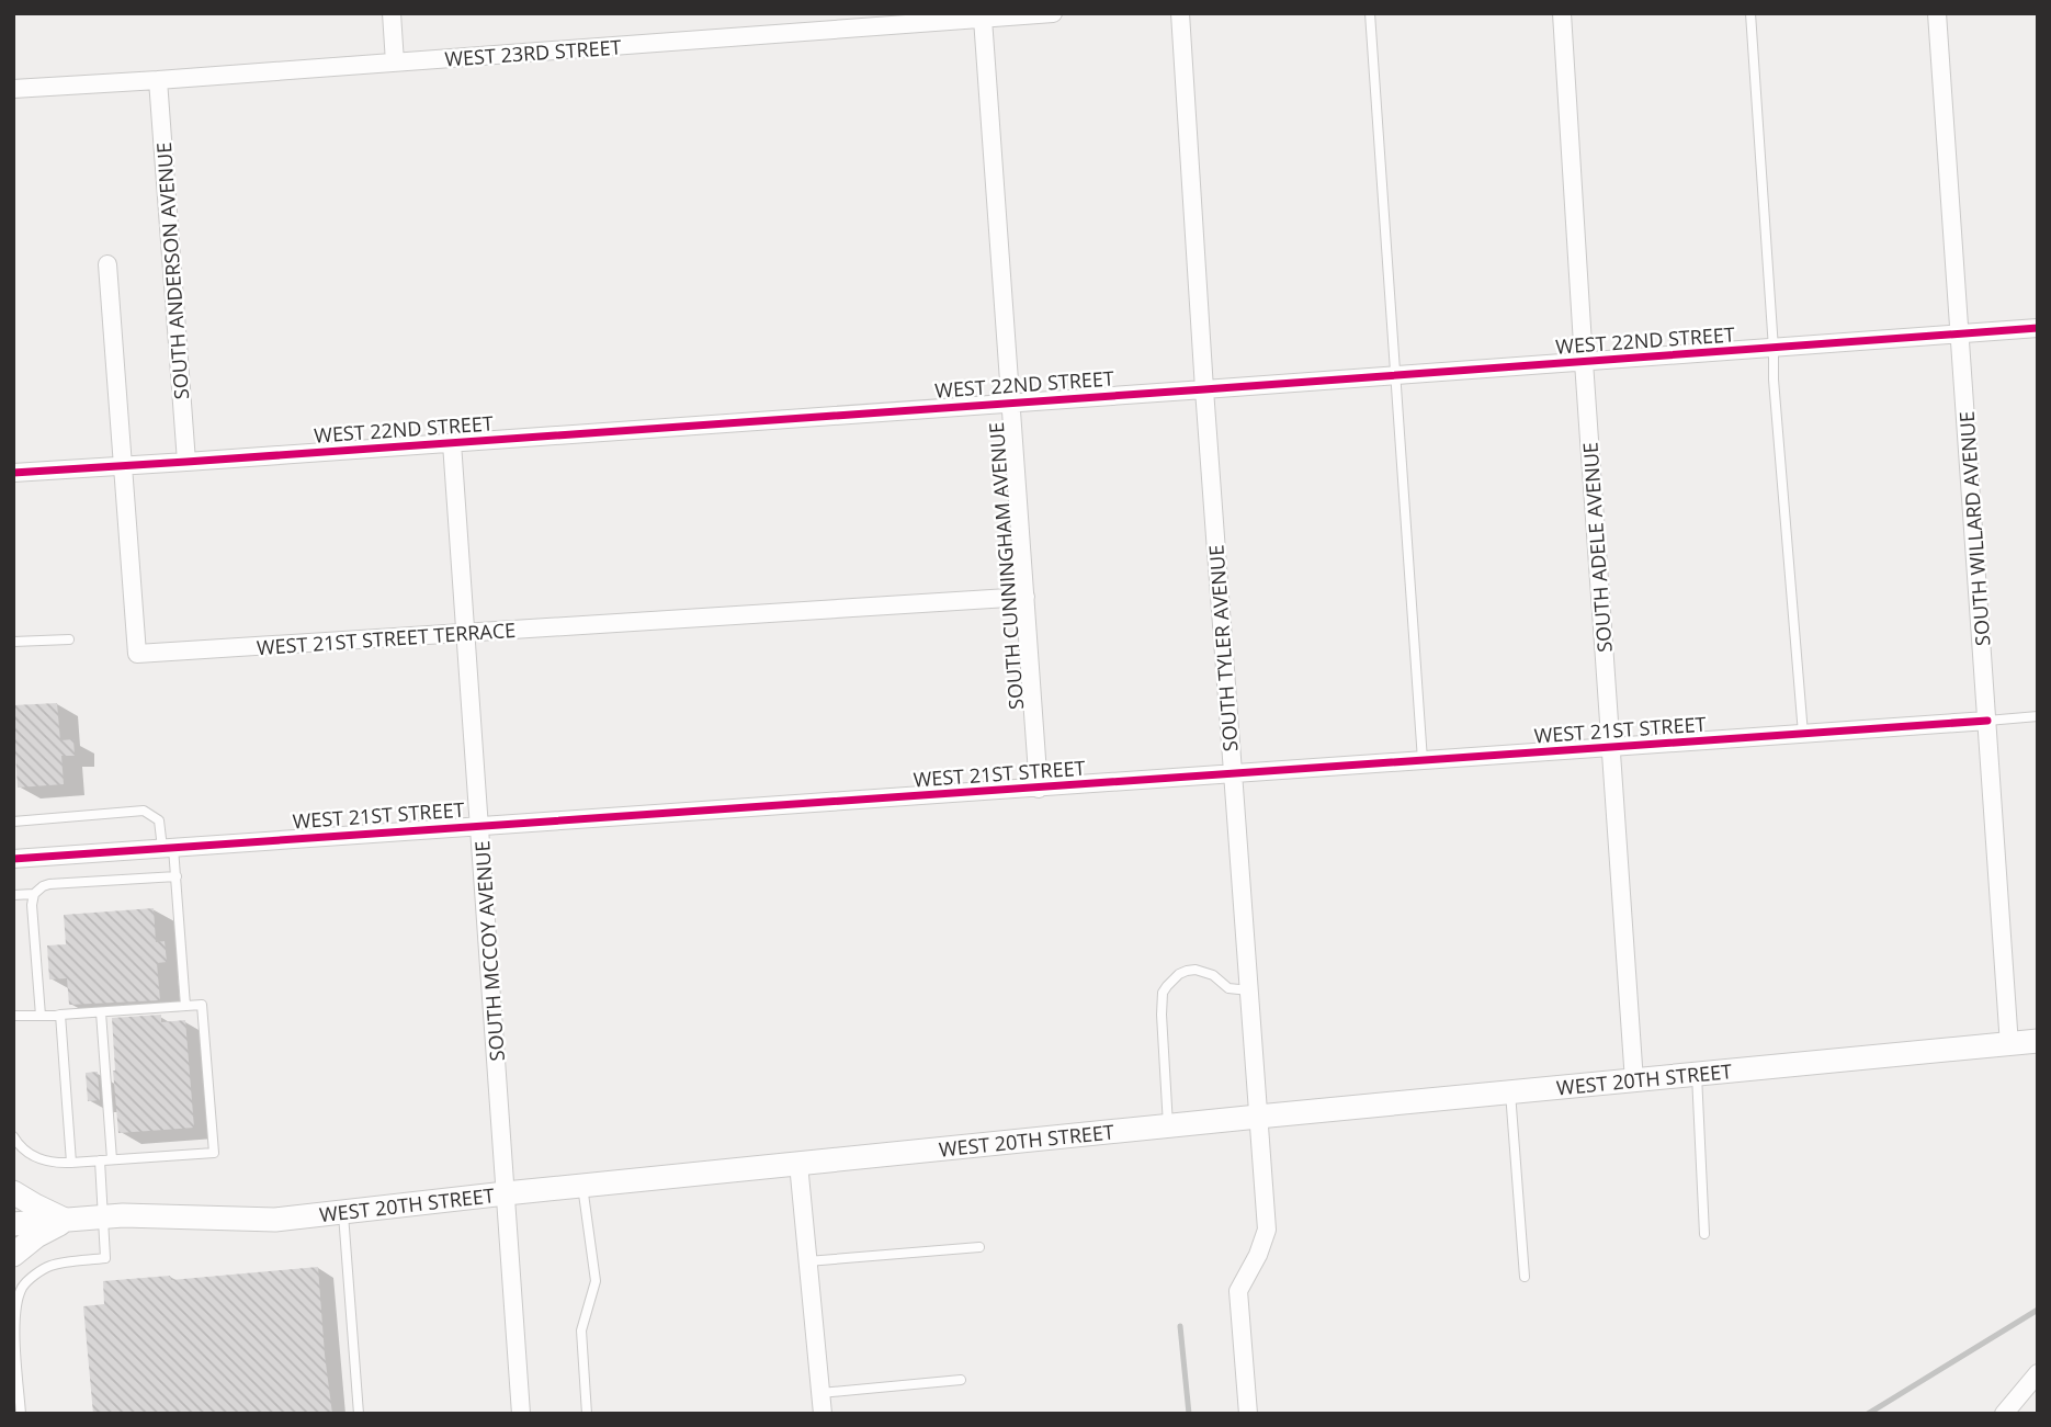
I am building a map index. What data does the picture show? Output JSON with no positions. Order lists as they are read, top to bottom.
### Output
{
  "streets": {
    "main road": ["WEST 20TH STREET"],
    "street": [
      "WEST 23RD STREET",
      "SOUTH ANDERSON AVENUE",
      "WEST 22ND STREET",
      "SOUTH WILLARD AVENUE",
      "SOUTH ADELE AVENUE",
      "SOUTH CUNNINGHAM AVENUE",
      "WEST 21ST STREET TERRACE",
      "SOUTH TYLER AVENUE",
      "WEST 21ST STREET",
      "SOUTH MCCOY AVENUE"
    ]
  },
  "crossings": [
    ["WEST 23RD STREET", "SOUTH ANDERSON AVENUE"],
    ["WEST 23RD STREET", "SOUTH CUNNINGHAM AVENUE"],
    ["SOUTH ANDERSON AVENUE", "WEST 22ND STREET"],
    ["WEST 22ND STREET", "SOUTH WILLARD AVENUE"],
    ["WEST 22ND STREET", "SOUTH ADELE AVENUE"],
    ["WEST 22ND STREET", "SOUTH CUNNINGHAM AVENUE"],
    ["WEST 22ND STREET", "WEST 21ST STREET TERRACE"],
    ["WEST 22ND STREET", "SOUTH TYLER AVENUE"],
    ["WEST 22ND STREET", "SOUTH MCCOY AVENUE"],
    ["SOUTH WILLARD AVENUE", "WEST 21ST STREET"],
    ["SOUTH WILLARD AVENUE", "WEST 20TH STREET"],
    ["SOUTH ADELE AVENUE", "WEST 21ST STREET"],
    ["SOUTH ADELE AVENUE", "WEST 20TH STREET"],
    ["SOUTH CUNNINGHAM AVENUE", "WEST 21ST STREET TERRACE"],
    ["SOUTH CUNNINGHAM AVENUE", "WEST 21ST STREET"],
    ["WEST 21ST STREET TERRACE", "SOUTH MCCOY AVENUE"],
    ["SOUTH TYLER AVENUE", "WEST 21ST STREET"],
    ["SOUTH TYLER AVENUE", "WEST 20TH STREET"],
    ["WEST 21ST STREET", "SOUTH MCCOY AVENUE"],
    ["SOUTH MCCOY AVENUE", "WEST 20TH STREET"]
  ]
}
